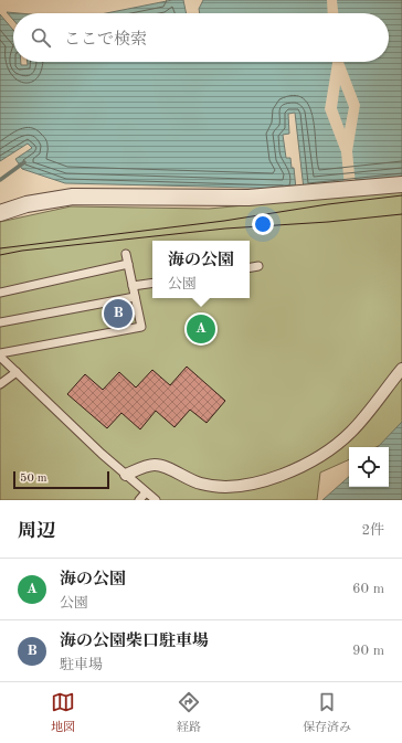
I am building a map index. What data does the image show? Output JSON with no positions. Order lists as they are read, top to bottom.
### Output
{
  "scale_bar": "50 m",
  "page": {
    "search": "ここで検索",
    "popup": ["海の公園", "公園"],
    "pins": ["B", "A"],
    "scale": "50 m",
    "heading": ["周辺", "2件"],
    "list": [
      {
        "mark": "A",
        "name": "海の公園",
        "note": "公園",
        "value": "60 m"
      },
      {
        "mark": "B",
        "name": "海の公園柴口駐車場",
        "note": "駐車場",
        "value": "90 m"
      }
    ],
    "nav": ["地図", "経路", "保存済み"]
  }
}
